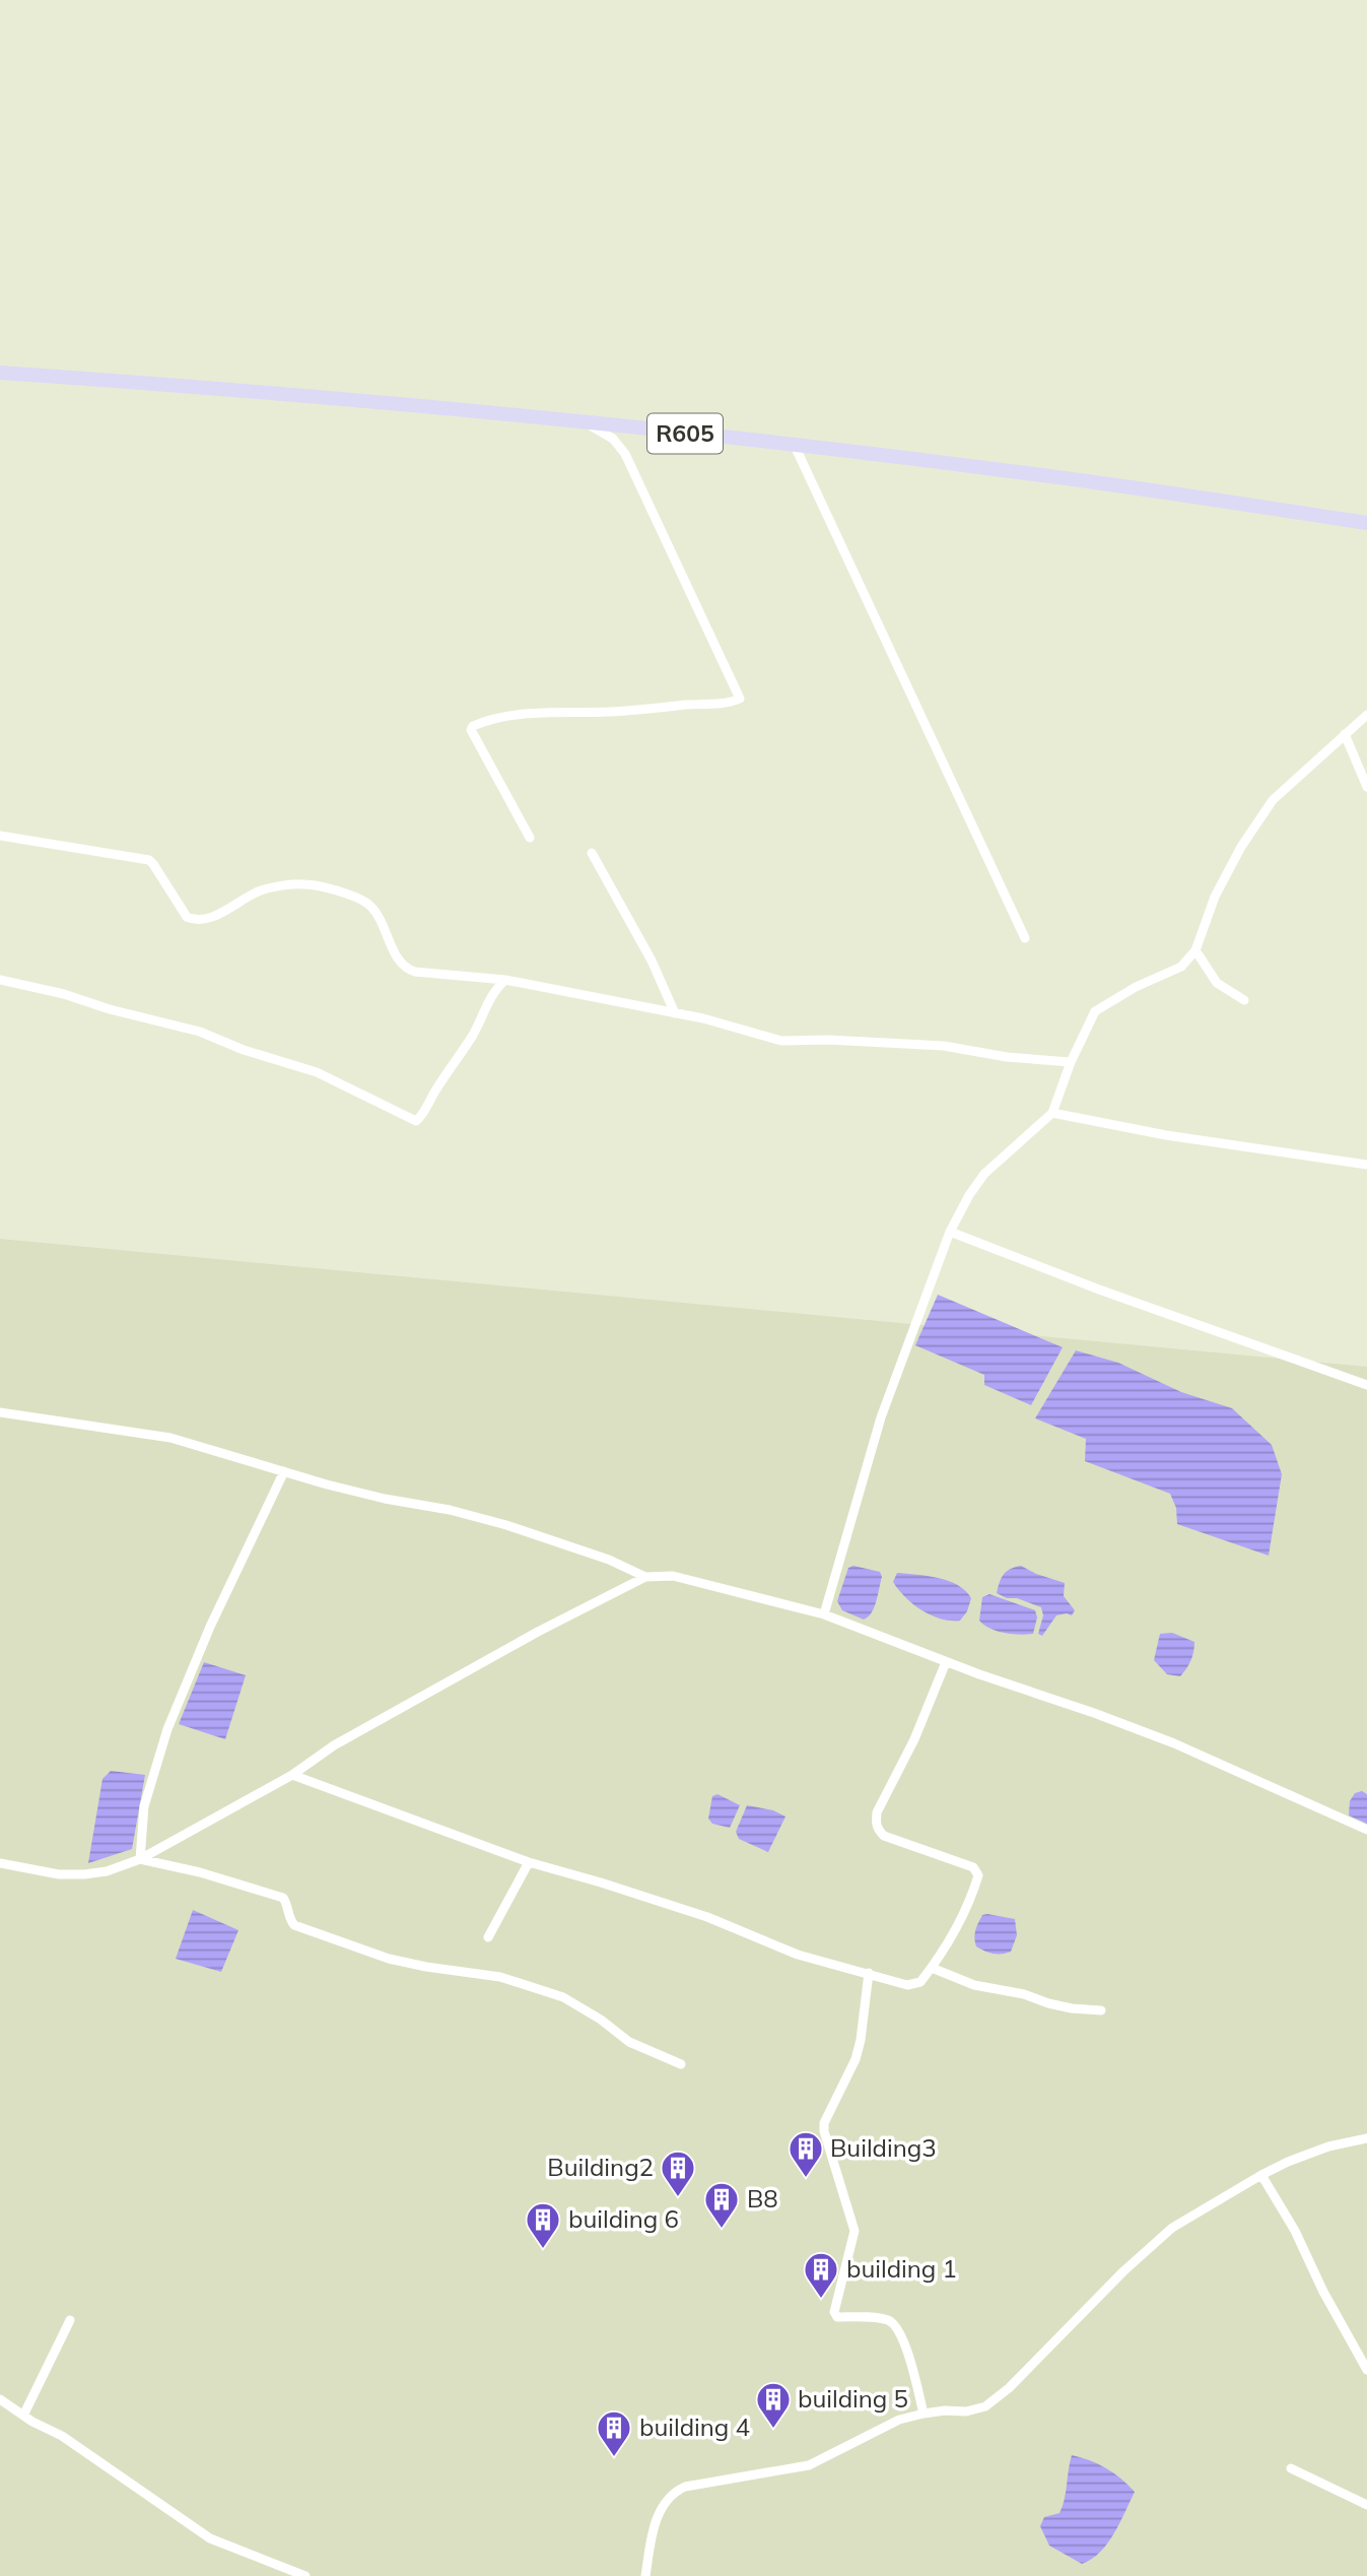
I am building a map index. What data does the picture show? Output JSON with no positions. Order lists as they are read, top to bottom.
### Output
{
  "streets": {
    "main road": ["R605"]
  },
  "places": {
    "building": [
      "Building3",
      "Building2",
      "B8",
      "building 6",
      "building 1",
      "building 5",
      "building 4"
    ]
  }
}
